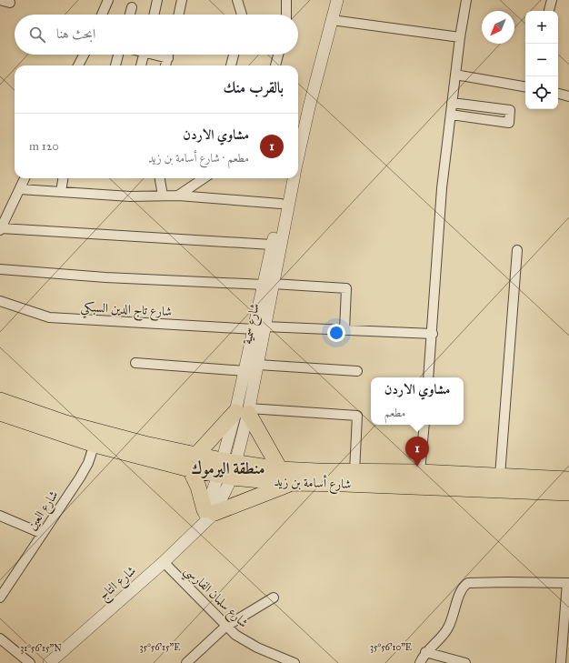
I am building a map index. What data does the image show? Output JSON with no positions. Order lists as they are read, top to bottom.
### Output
{
  "streets": {
    "highway": ["شارع أسامة بن زيد"],
    "street": [
      "شارع تاج الدين السبكي",
      "شارع سمية",
      "شارع العين",
      "شارع التاج",
      "شارع سلمان الفارسي"
    ]
  },
  "crossings": [
    ["شارع تاج الدين السبكي", "شارع سمية"],
    ["شارع سمية", "شارع أسامة بن زيد"],
    ["شارع سمية", "شارع التاج"],
    ["شارع أسامة بن زيد", "شارع العين"],
    ["شارع أسامة بن زيد", "شارع التاج"],
    ["شارع التاج", "شارع سلمان الفارسي"]
  ],
  "districts": ["منطقة اليرموك"],
  "north": "bottom left",
  "page": {
    "map_buttons": ["+", "−"],
    "search": "ابحث هنا",
    "heading": "بالقرب منك",
    "list": [
      {
        "mark": "1",
        "name": "مشاوي الاردن",
        "note": "مطعم · شارع أسامة بن زيد",
        "value": "120 m"
      }
    ],
    "popup": ["مشاوي الاردن", "مطعم"],
    "pins": "1"
  },
  "coordinates": ["35°56'15\"E", "35°56'10\"E", "31°56'15\"N"]
}
